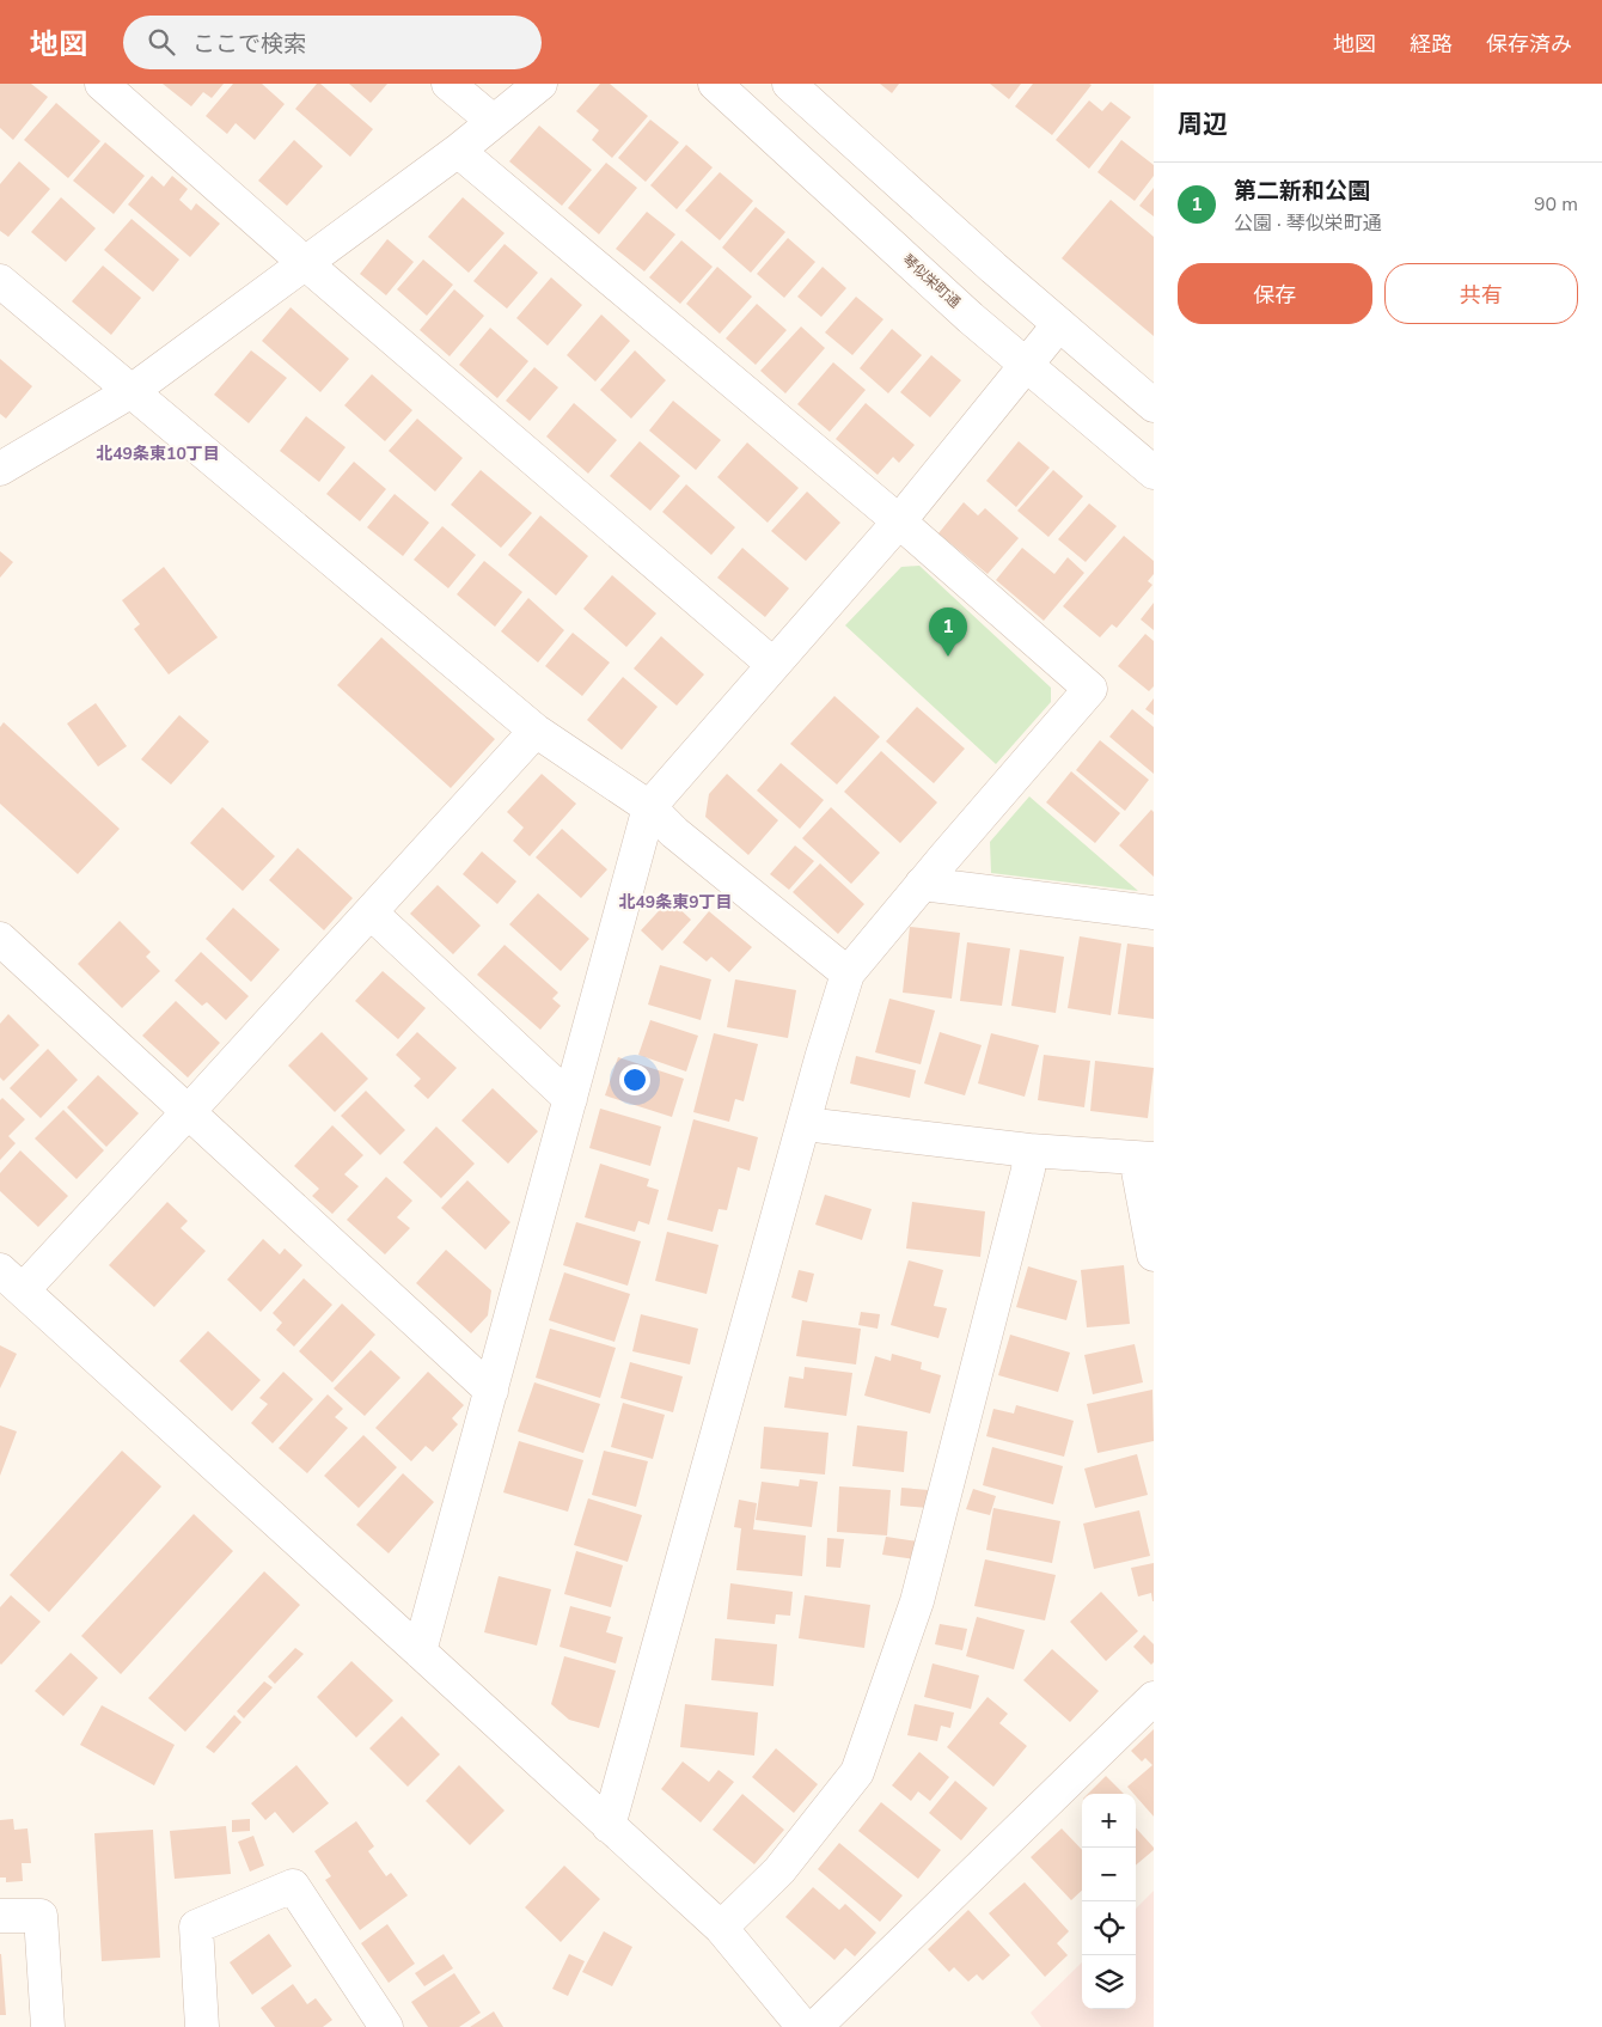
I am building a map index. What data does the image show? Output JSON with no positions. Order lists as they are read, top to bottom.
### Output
{
  "streets": {
    "street": ["琴似栄町通"]
  },
  "districts": ["北49条東10丁目", "北49条東9丁目"],
  "page": {
    "header": "地図",
    "search": "ここで検索",
    "nav": ["地図", "経路", "保存済み"],
    "heading": "周辺",
    "list": [
      {
        "mark": "1",
        "name": "第二新和公園",
        "note": "公園 · 琴似栄町通",
        "value": "90 m"
      }
    ],
    "buttons": ["保存", "共有"],
    "pins": "1",
    "map_buttons": ["+", "−"]
  }
}
